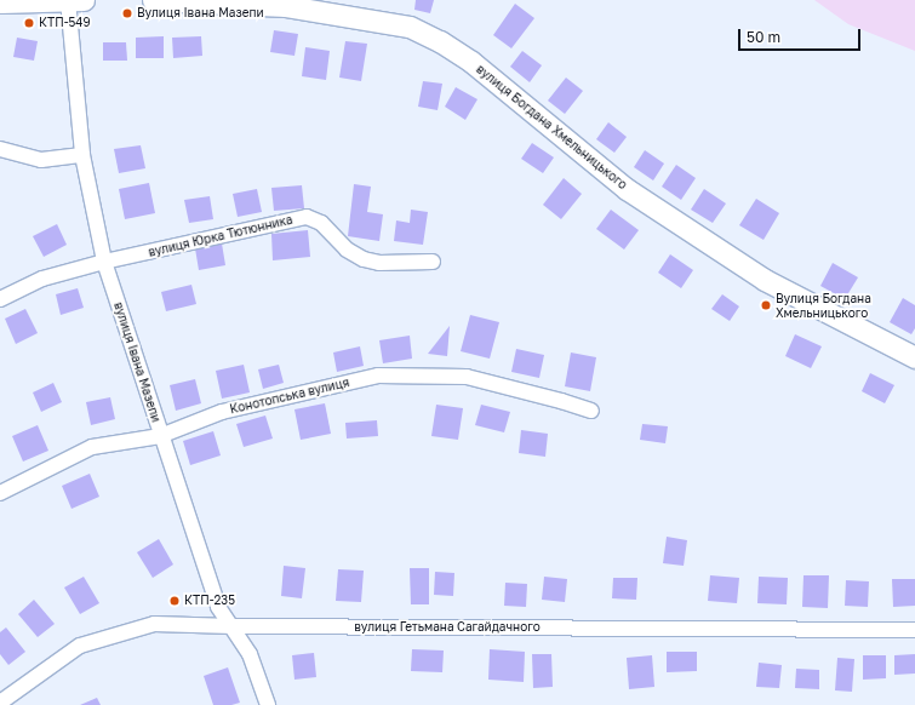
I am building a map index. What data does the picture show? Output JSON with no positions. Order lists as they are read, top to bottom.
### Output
{
  "streets": {
    "street": [
      "вулиця Богдана Хмельницького",
      "вулиця Юрка Тютюнника",
      "вулиця Івана Мазепи",
      "Конотопська вулиця",
      "вулиця Гетьмана Сагайдачного"
    ]
  },
  "crossings": [
    ["вулиця Юрка Тютюнника", "вулиця Івана Мазепи"],
    ["вулиця Івана Мазепи", "Конотопська вулиця"],
    ["вулиця Івана Мазепи", "вулиця Гетьмана Сагайдачного"]
  ],
  "places": [
    "Вулиця Івана Мазепи",
    "КТП-549",
    "Вулиця Богдана Хмельницького",
    "КТП-235"
  ],
  "scale_bar": "50 m"
}
